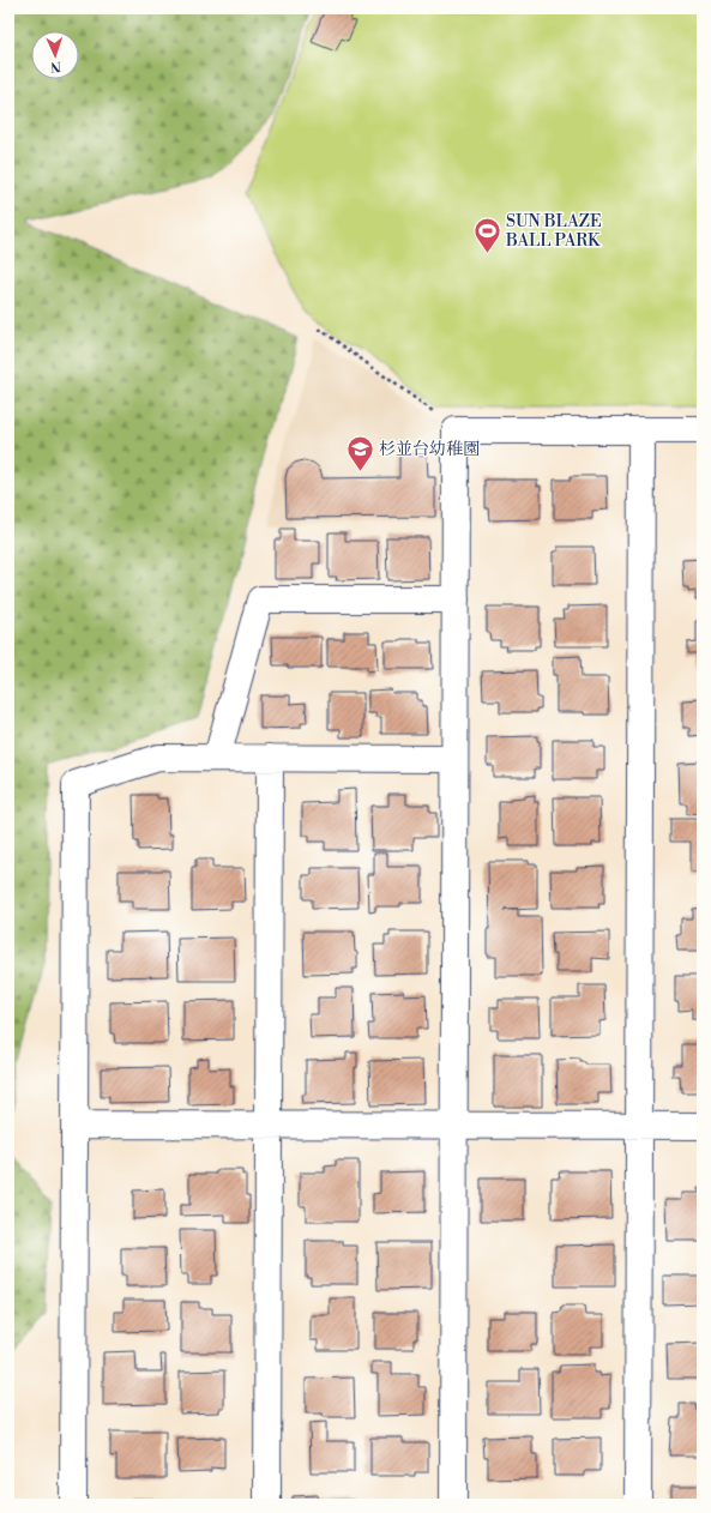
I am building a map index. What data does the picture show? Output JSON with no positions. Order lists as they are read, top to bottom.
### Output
{
  "places": {
    "sports": ["SUN BLAZE BALL PARK"],
    "school or university": ["杉並台幼稚園"]
  },
  "north": "bottom"
}
